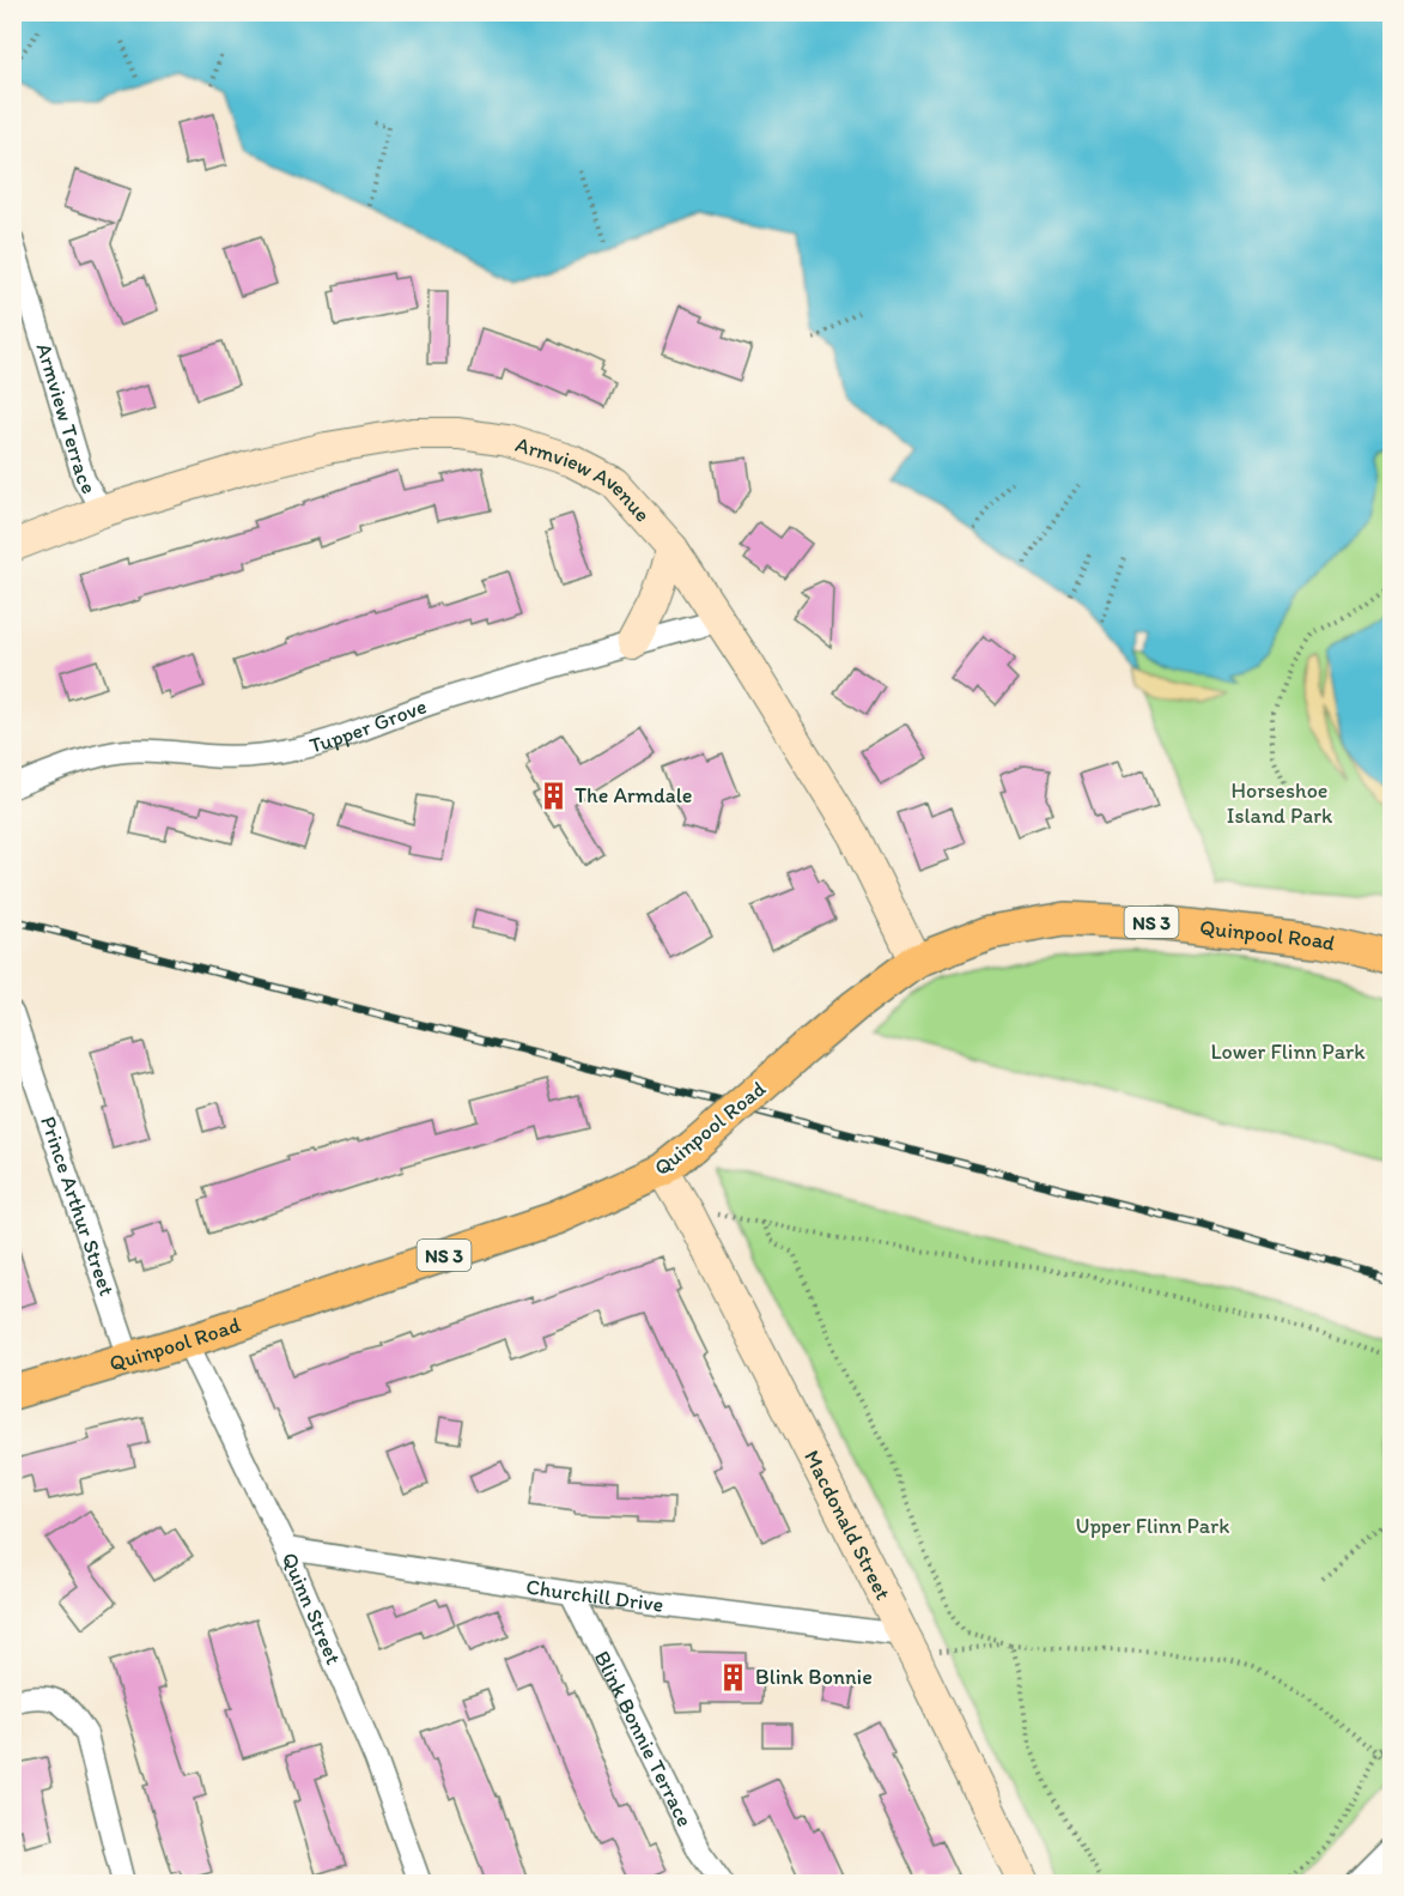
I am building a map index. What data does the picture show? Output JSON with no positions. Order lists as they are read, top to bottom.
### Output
{
  "streets": {
    "main road": ["NS 3", "Quinpool Road"],
    "street": [
      "Armview Terrace",
      "Armview Avenue",
      "Tupper Grove",
      "Prince Arthur Street",
      "Macdonald Street",
      "Churchill Drive",
      "Quinn Street",
      "Blink Bonnie Terrace"
    ]
  },
  "crossings": [
    ["Armview Terrace", "Armview Avenue"],
    ["Armview Avenue", "Tupper Grove"],
    ["Armview Avenue", "Quinpool Road"],
    ["Quinpool Road", "Prince Arthur Street"],
    ["Quinpool Road", "Macdonald Street"],
    ["Quinpool Road", "Quinn Street"],
    ["Macdonald Street", "Churchill Drive"],
    ["Churchill Drive", "Quinn Street"],
    ["Churchill Drive", "Blink Bonnie Terrace"]
  ],
  "parks": ["Horseshoe Island Park", "Lower Flinn Park", "Upper Flinn Park"],
  "places": {
    "building": ["The Armdale", "Blink Bonnie"]
  }
}
